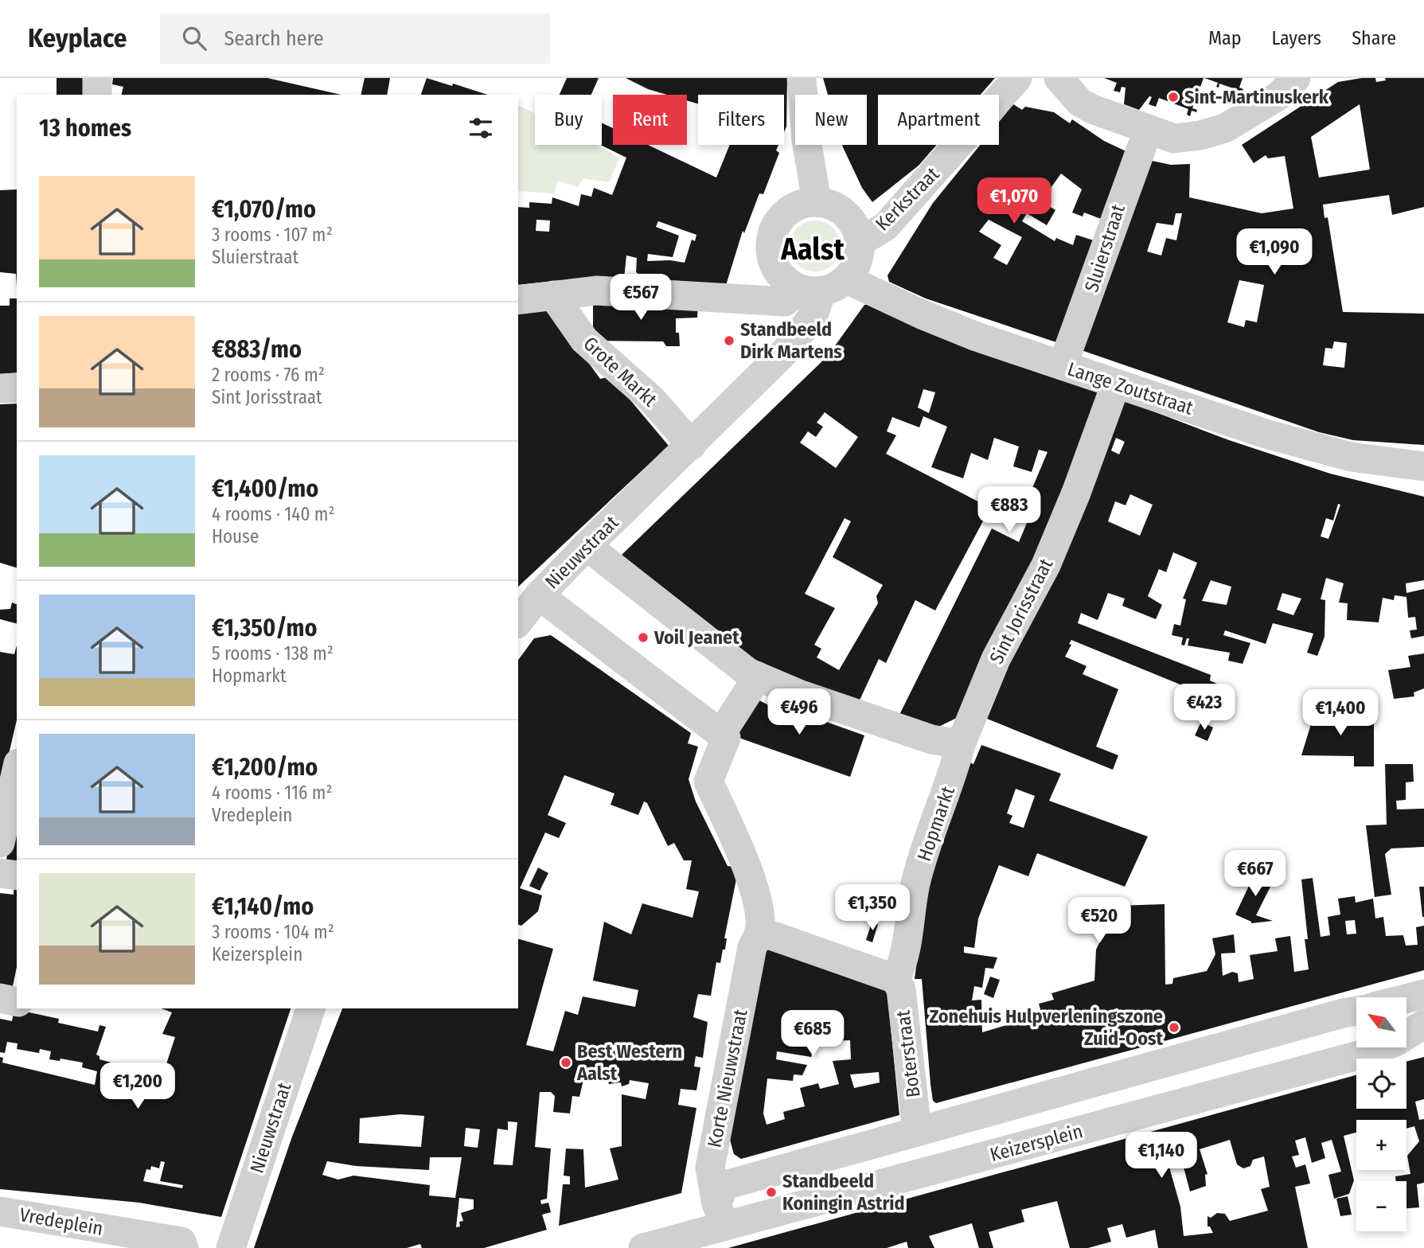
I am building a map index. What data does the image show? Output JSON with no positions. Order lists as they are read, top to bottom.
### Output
{
  "streets": {
    "street": [
      "Kerkstraat",
      "Sluierstraat",
      "Grote Markt",
      "Lange Zoutstraat",
      "Nieuwstraat",
      "Sint Jorisstraat",
      "Hopmarkt",
      "Boterstraat",
      "Korte Nieuwstraat",
      "Keizersplein",
      "Vredeplein"
    ]
  },
  "crossings": [
    ["Kerkstraat", "Lange Zoutstraat"],
    ["Sluierstraat", "Lange Zoutstraat"],
    ["Grote Markt", "Nieuwstraat"],
    ["Lange Zoutstraat", "Sint Jorisstraat"],
    ["Sint Jorisstraat", "Hopmarkt"],
    ["Hopmarkt", "Boterstraat"],
    ["Boterstraat", "Keizersplein"],
    ["Korte Nieuwstraat", "Keizersplein"]
  ],
  "districts": ["Aalst"],
  "places": [
    "Sint-Martinuskerk",
    "Standbeeld Dirk Martens",
    "Voil Jeanet",
    "Zonehuis Hulpverleningszone Zuid-Oost",
    "Best Western Aalst",
    "Standbeeld Koningin Astrid"
  ],
  "north": "top left",
  "page": {
    "header": "Keyplace",
    "search": "Search here",
    "nav": ["Map", "Layers", "Share"],
    "chip": [
      "Buy",
      "Rent",
      "Filters",
      "New",
      "Apartment"
    ],
    "heading": "13 homes",
    "list": [
      {
        "name": "€1,070/mo",
        "note": "3 rooms · 107 m² · Sluierstraat"
      },
      {
        "name": "€883/mo",
        "note": "2 rooms · 76 m² · Sint Jorisstraat"
      },
      {
        "name": "€1,400/mo",
        "note": "4 rooms · 140 m² · House"
      },
      {
        "name": "€1,350/mo",
        "note": "5 rooms · 138 m² · Hopmarkt"
      },
      {
        "name": "€1,200/mo",
        "note": "4 rooms · 116 m² · Vredeplein"
      },
      {
        "name": "€1,140/mo",
        "note": "3 rooms · 104 m² · Keizersplein"
      }
    ],
    "price": [
      "€1,070",
      "€1,090",
      "€567",
      "€883",
      "€423",
      "€496",
      "€1,400",
      "€667",
      "€1,350",
      "€520",
      "€685",
      "€1,200",
      "€1,140"
    ],
    "map_buttons": ["+", "−"]
  }
}
